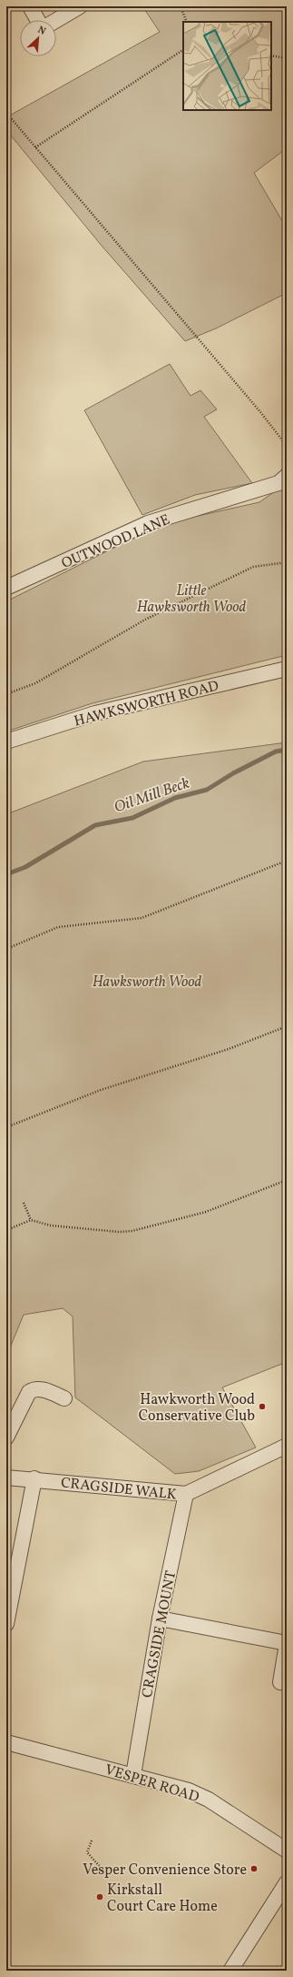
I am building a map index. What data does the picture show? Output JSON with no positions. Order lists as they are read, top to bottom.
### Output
{
  "streets": {
    "street": [
      "OUTWOOD LANE",
      "HAWKSWORTH ROAD",
      "CRAGSIDE WALK",
      "CRAGSIDE MOUNT",
      "VESPER ROAD"
    ]
  },
  "crossings": [
    ["CRAGSIDE WALK", "CRAGSIDE MOUNT"],
    ["CRAGSIDE MOUNT", "VESPER ROAD"]
  ],
  "water": ["Oil Mill Beck"],
  "parks": ["Little Hawksworth Wood", "Hawksworth Wood"],
  "places": ["Hawkworth Wood Conservative Club", "Vesper Convenience Store", "Kirkstall Court Care Home"],
  "north": "top right"
}
